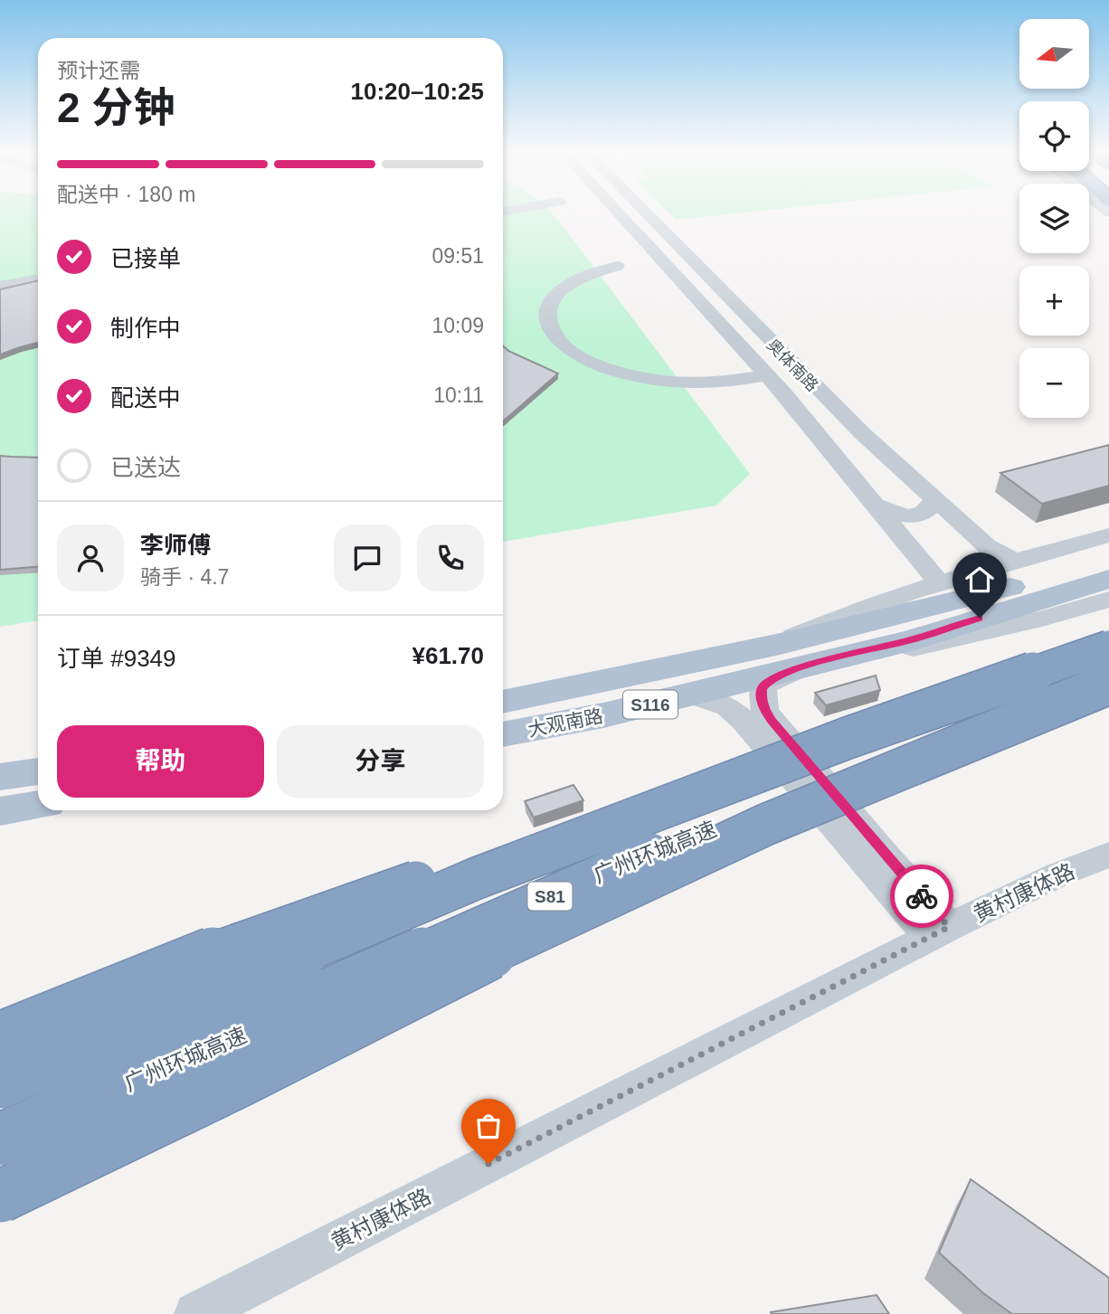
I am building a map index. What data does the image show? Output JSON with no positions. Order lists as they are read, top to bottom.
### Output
{
  "streets": {
    "highway": ["广州环城高速", "S81"],
    "main road": ["S116", "大观南路"],
    "street": ["奥体南路", "黄村康体路"]
  },
  "north": "left",
  "page": {
    "map_buttons": ["+", "−"],
    "heading": ["2 分钟", "预计还需", "10:20–10:25"],
    "panel": [
      "李师傅",
      "骑手 · 4.7",
      "订单 #9349",
      "¥61.70"
    ],
    "bar": "配送中 · 180 m",
    "list": [
      ["已接单", "09:51"],
      ["制作中", "10:09"],
      ["配送中", "10:11"],
      "已送达"
    ],
    "buttons": ["帮助", "分享"]
  }
}
